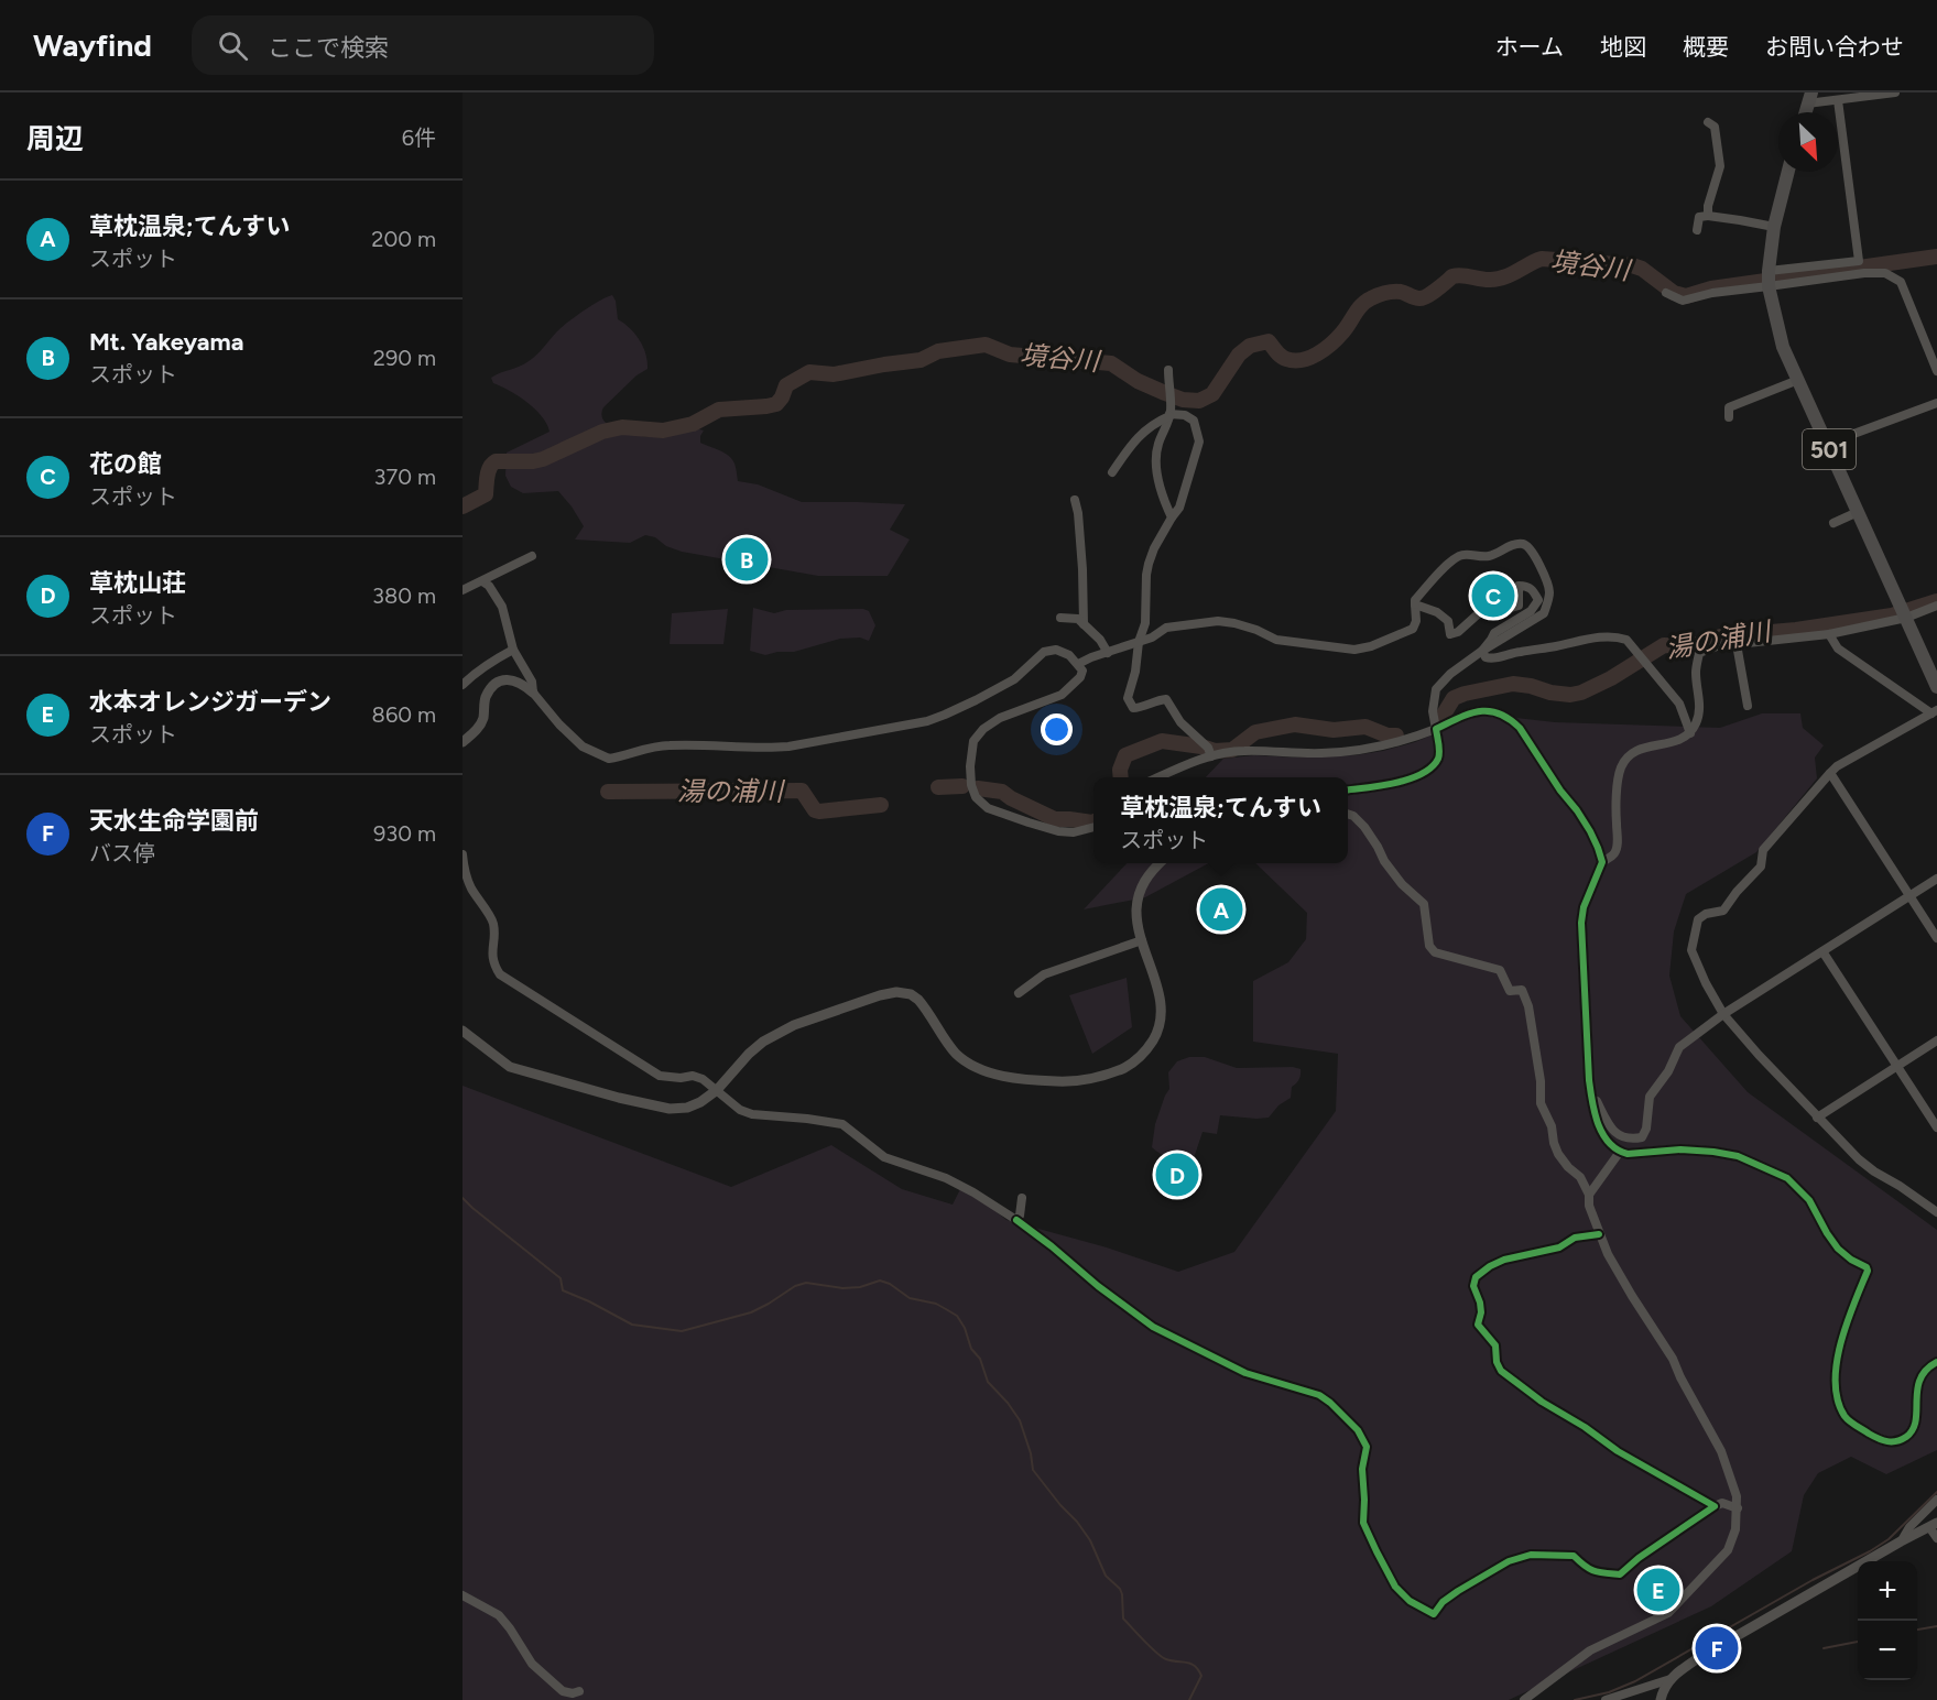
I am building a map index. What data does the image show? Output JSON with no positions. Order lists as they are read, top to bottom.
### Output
{
  "streets": {
    "highway": ["501"]
  },
  "water": ["境谷川", "湯の浦川"],
  "north": "bottom right",
  "page": {
    "header": "Wayfind",
    "search": "ここで検索",
    "nav": [
      "ホーム",
      "地図",
      "概要",
      "お問い合わせ"
    ],
    "heading": ["周辺", "6件"],
    "list": [
      {
        "mark": "A",
        "name": "草枕温泉;てんすい",
        "note": "スポット",
        "value": "200 m"
      },
      {
        "mark": "B",
        "name": "Mt. Yakeyama",
        "note": "スポット",
        "value": "290 m"
      },
      {
        "mark": "C",
        "name": "花の館",
        "note": "スポット",
        "value": "370 m"
      },
      {
        "mark": "D",
        "name": "草枕山荘",
        "note": "スポット",
        "value": "380 m"
      },
      {
        "mark": "E",
        "name": "水本オレンジガーデン",
        "note": "スポット",
        "value": "860 m"
      },
      {
        "mark": "F",
        "name": "天水生命学園前",
        "note": "バス停",
        "value": "930 m"
      }
    ],
    "pins": [
      "B",
      "C",
      "A",
      "D",
      "E",
      "F"
    ],
    "popup": ["草枕温泉;てんすい", "スポット"],
    "map_buttons": ["+", "−"]
  }
}
